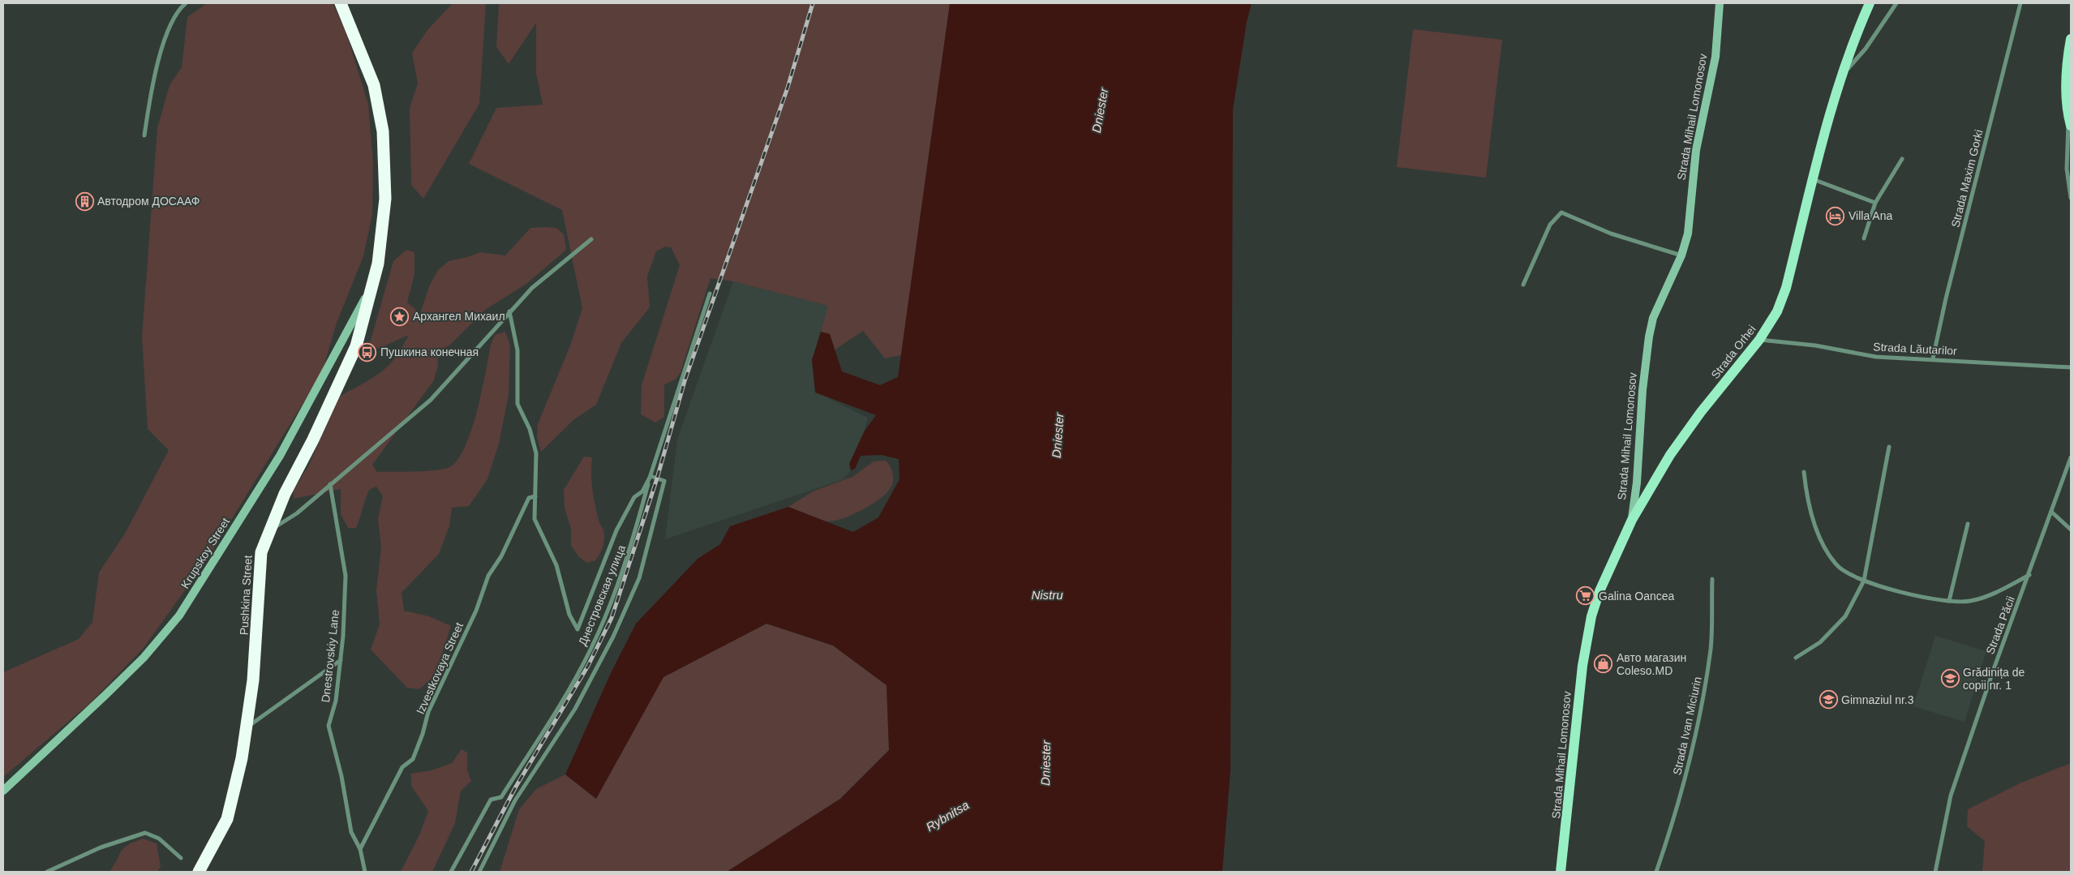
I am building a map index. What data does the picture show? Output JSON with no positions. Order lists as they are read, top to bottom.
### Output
{
  "streets": {
    "highway": ["Pushkina Street"],
    "main road": ["Strada Mihail Lomonosov", "Strada Orhei"],
    "street": [
      "Strada Maxim Gorki",
      "Strada Lăutarilor",
      "Krupskoy Street",
      "Днестровская улица",
      "Strada Păcii",
      "Dnestrovskiy Lane",
      "Izvestkovaya Street",
      "Strada Ivan Miciurin"
    ]
  },
  "crossings": [
    ["Strada Mihail Lomonosov", "Strada Orhei"],
    ["Strada Maxim Gorki", "Strada Lăutarilor"],
    ["Strada Lăutarilor", "Strada Orhei"],
    ["Krupskoy Street", "Pushkina Street"],
    ["Dnestrovskiy Lane", "Izvestkovaya Street"]
  ],
  "water": ["Dniester", "Nistru", "Rybnitsa"],
  "places": {
    "building": ["Автодром ДОСААФ"],
    "hotel": ["Villa Ana"],
    "place": ["Архангел Михаил"],
    "bus stop": ["Пушкина конечная"],
    "supermarket": ["Galina Oancea"],
    "shop": ["Aвто магазин Coleso.MD"],
    "school or university": ["Grădinița de copii nr. 1", "Gimnaziul nr.3"]
  }
}
